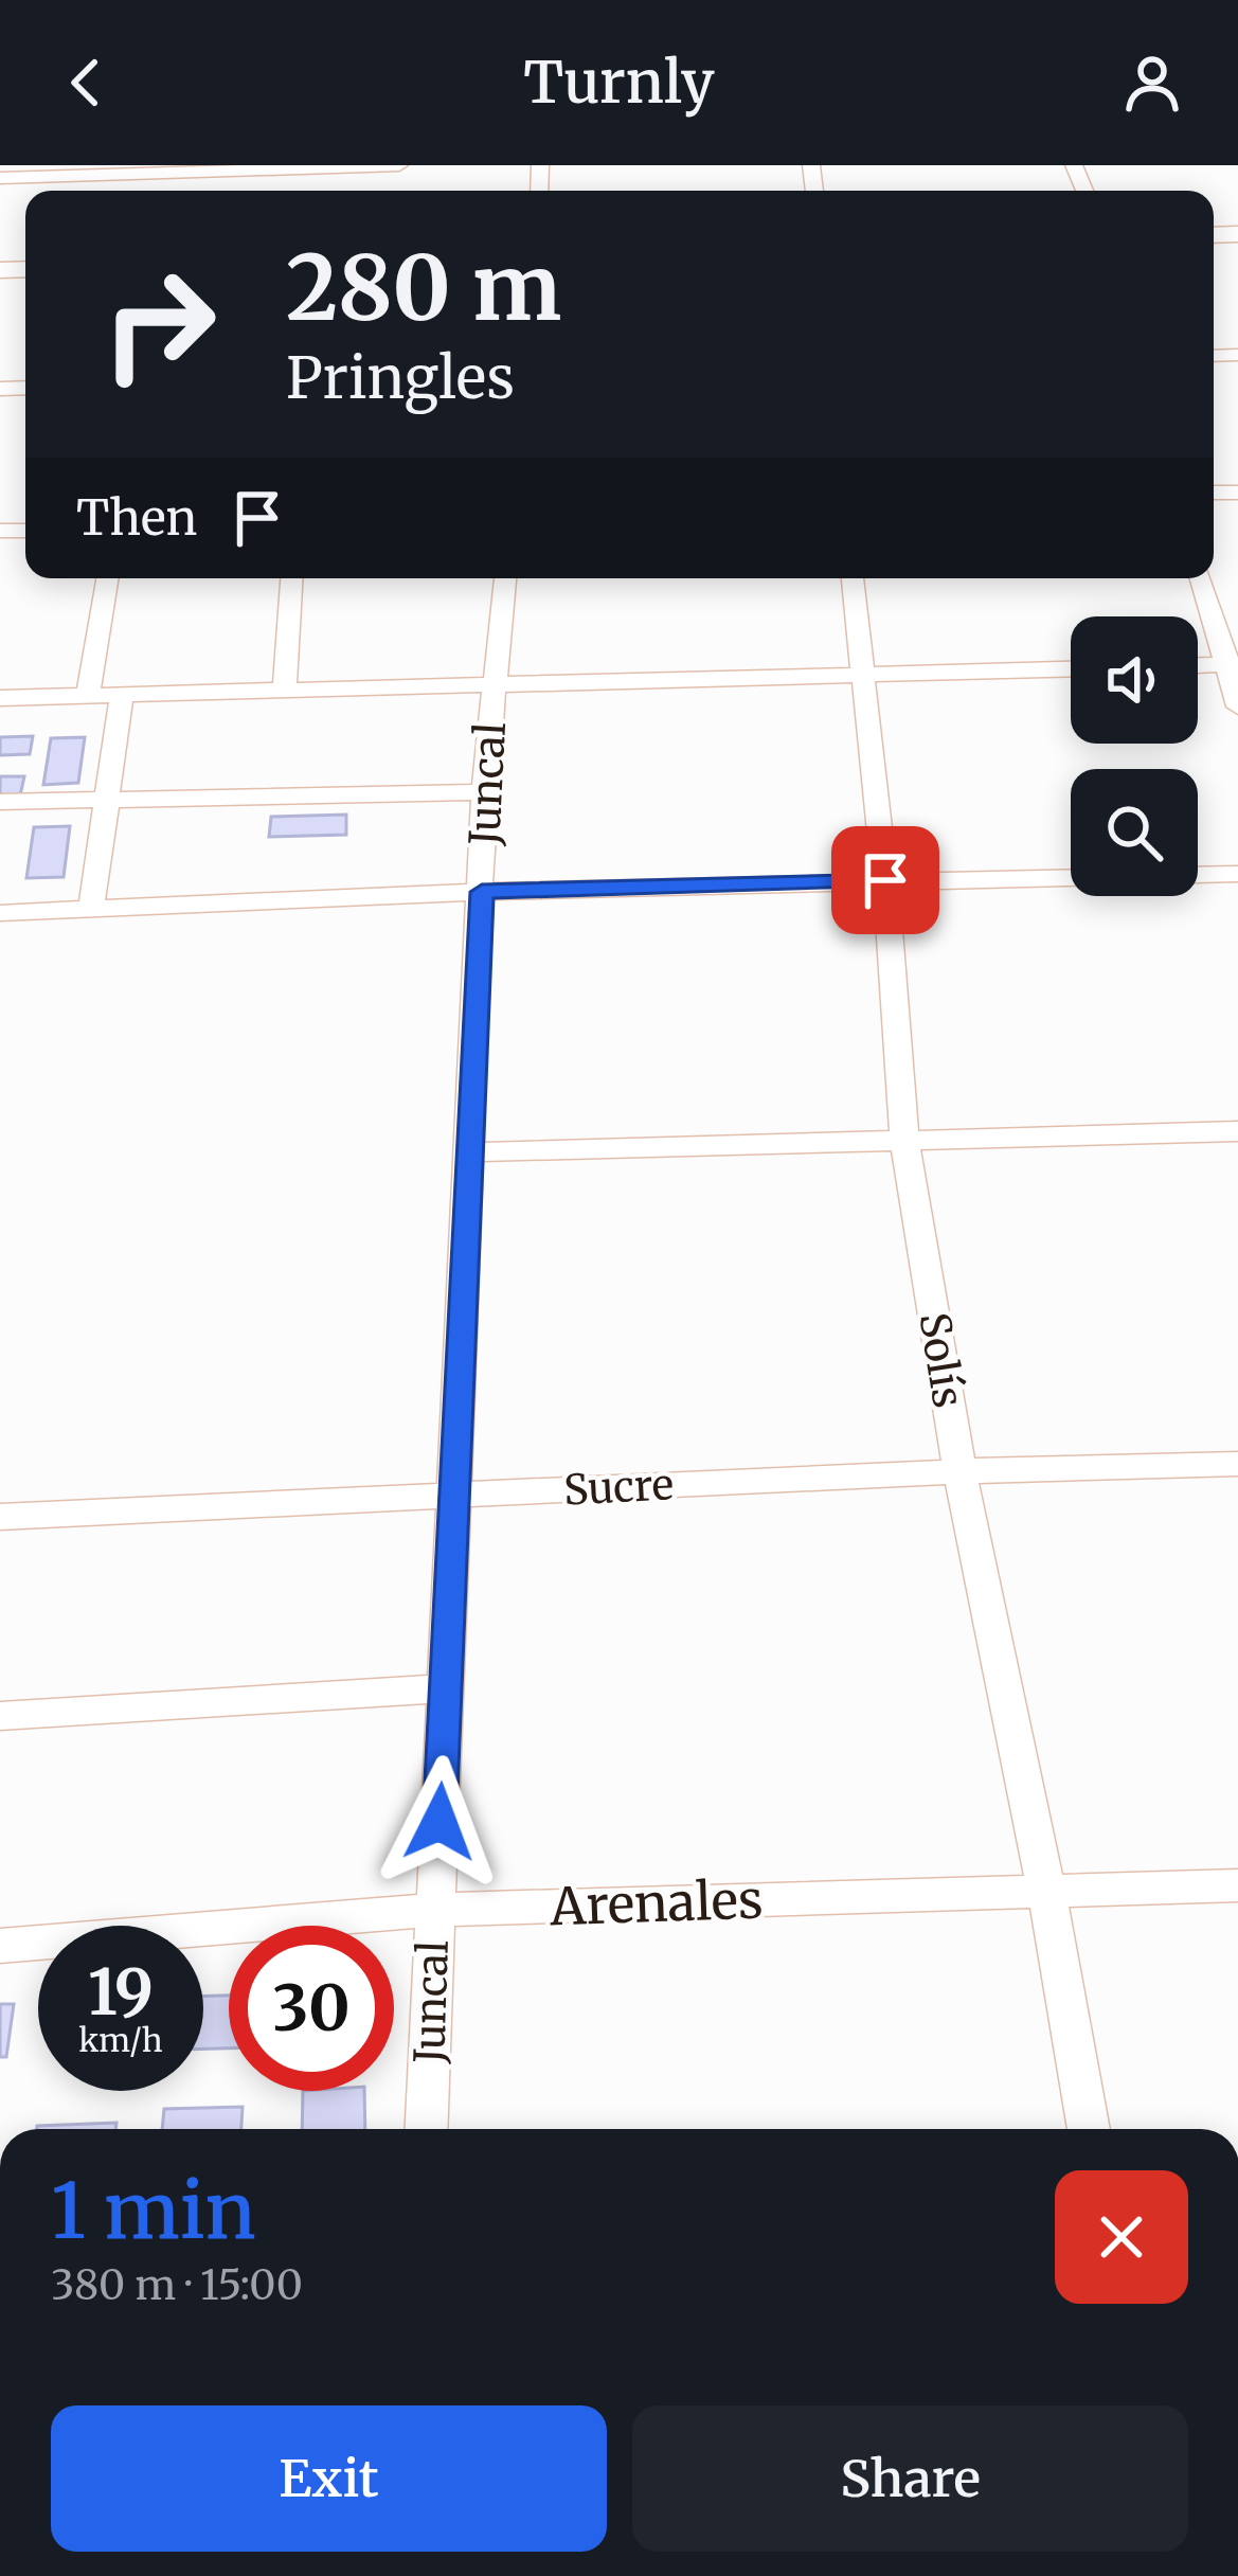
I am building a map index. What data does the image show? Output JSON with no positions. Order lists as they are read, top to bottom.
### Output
{
  "streets": {
    "street": [
      "Juncal",
      "Solís",
      "Sucre",
      "Arenales"
    ]
  },
  "crossings": [
    ["Juncal", "Sucre"],
    ["Juncal", "Arenales"],
    ["Solís", "Sucre"],
    ["Solís", "Arenales"]
  ],
  "page": {
    "header": "Turnly",
    "turn": ["280 m", "Pringles"],
    "then": "Then",
    "speed": "19 km/h",
    "limit": "30",
    "heading": ["1 min", "380 m · 15:00"],
    "buttons": ["Exit", "Share"]
  }
}
